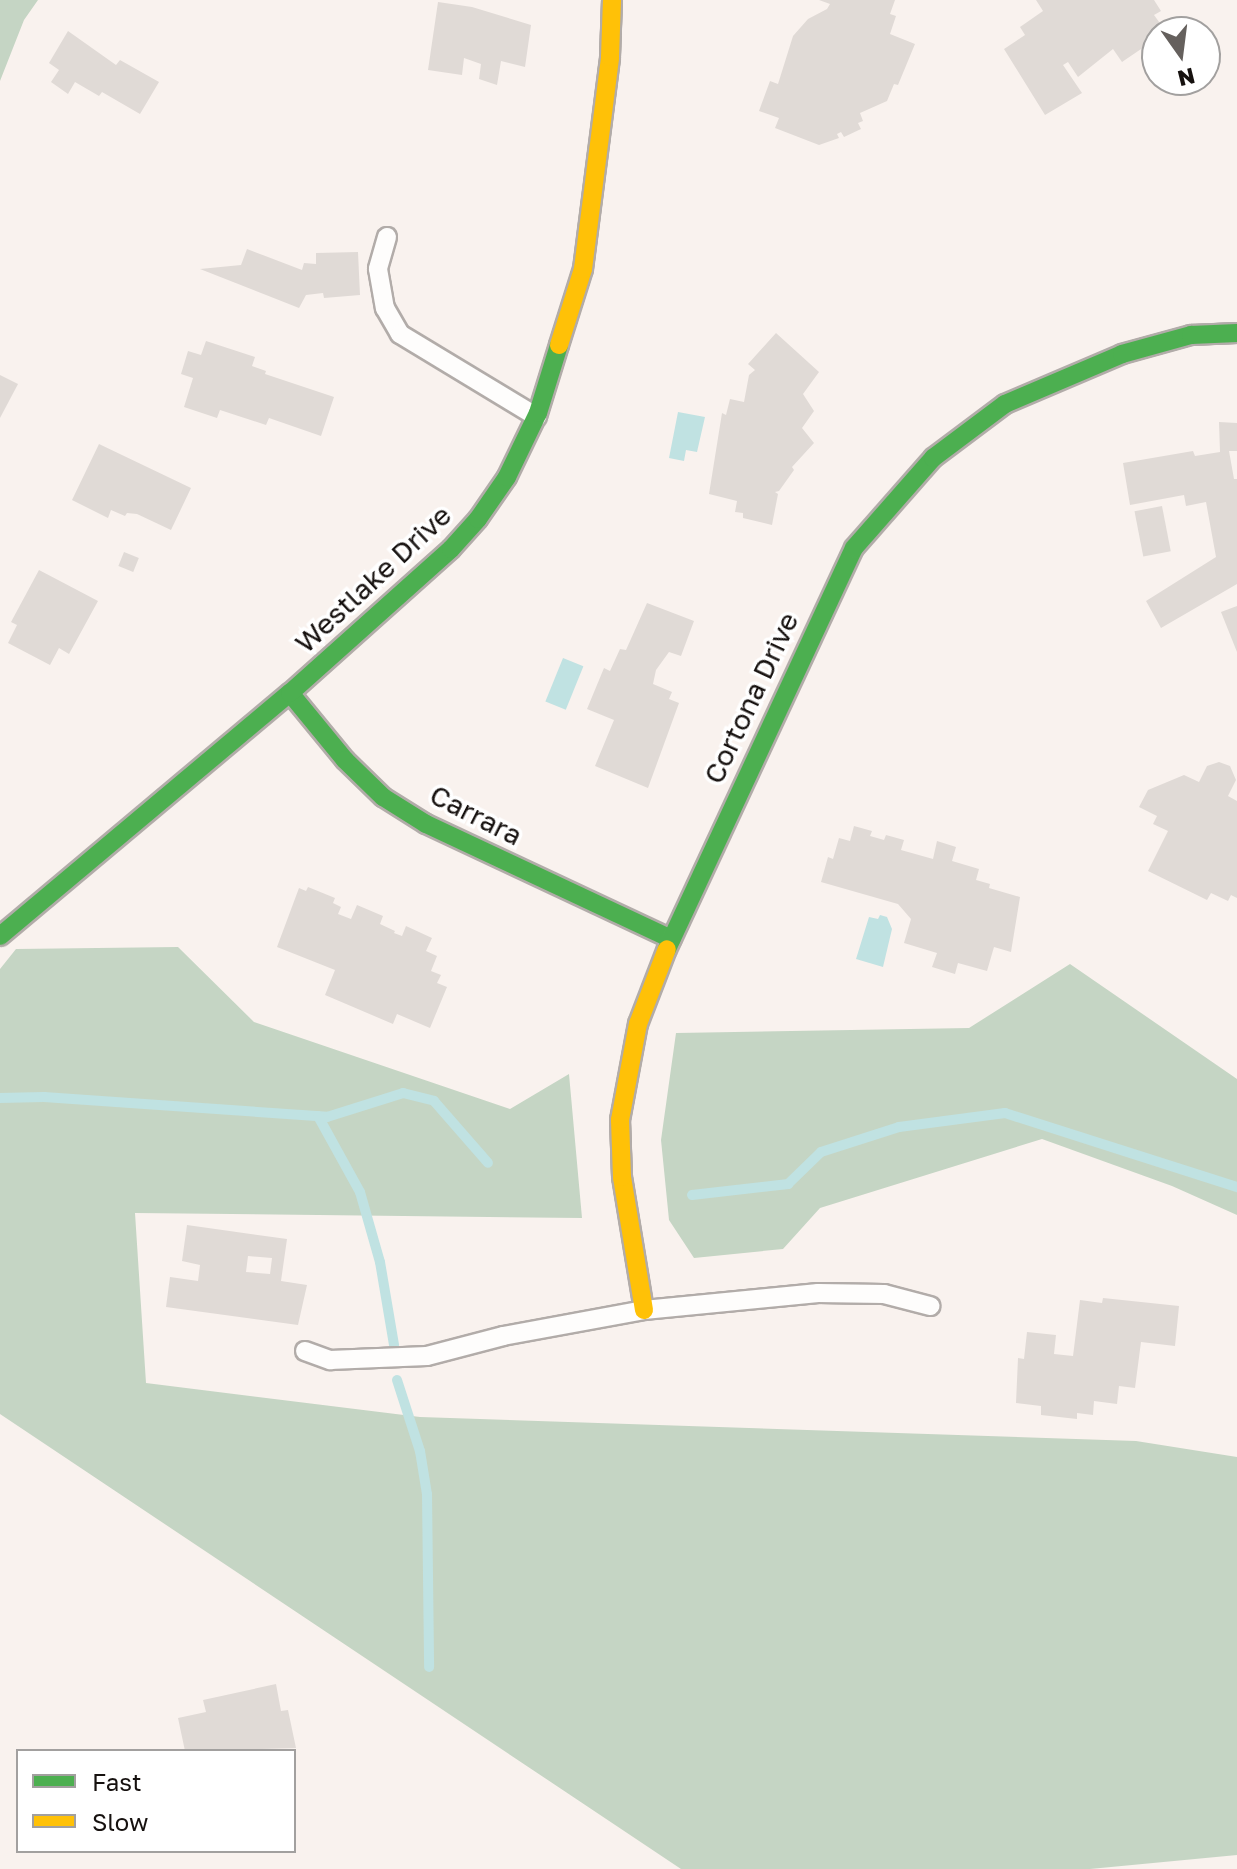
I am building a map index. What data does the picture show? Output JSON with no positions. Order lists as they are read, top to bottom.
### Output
{
  "streets": {
    "street": ["Westlake Drive", "Cortona Drive", "Carrara"]
  },
  "crossings": [
    ["Westlake Drive", "Carrara"],
    ["Cortona Drive", "Carrara"]
  ],
  "legend": ["Fast", "Slow"],
  "north": "bottom"
}
